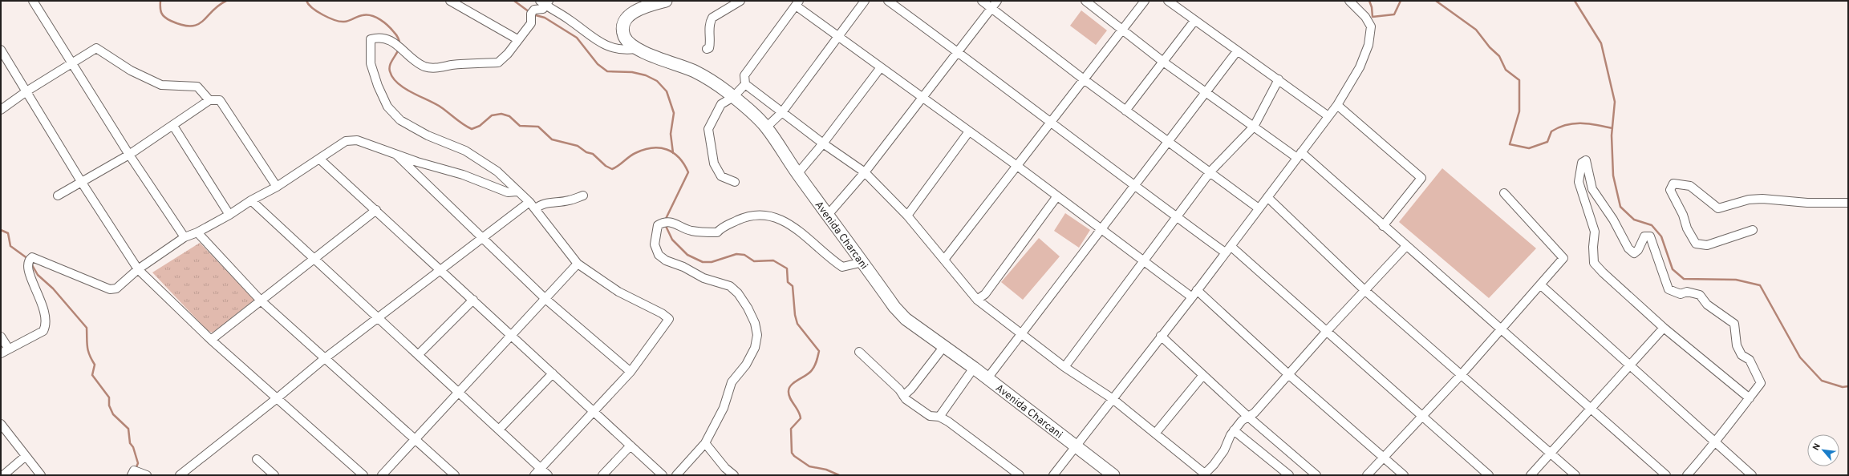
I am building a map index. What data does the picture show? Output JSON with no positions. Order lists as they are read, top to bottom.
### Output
{
  "streets": {
    "main road": ["Avenida Charcani"]
  },
  "north": "top left"
}
